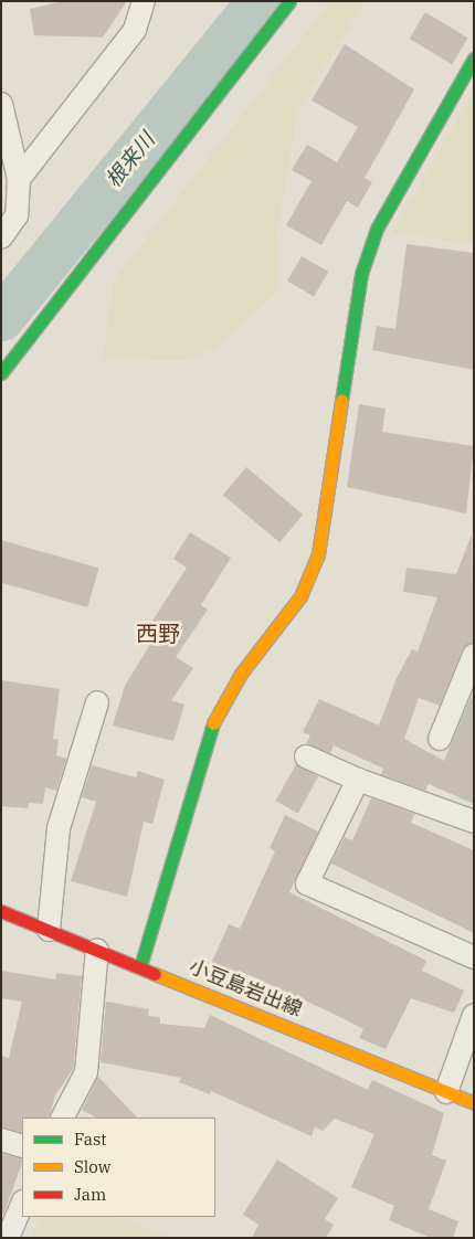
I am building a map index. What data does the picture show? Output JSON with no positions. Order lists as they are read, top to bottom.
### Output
{
  "streets": {
    "street": ["小豆島岩出線"]
  },
  "districts": ["西野"],
  "water": ["根来川"],
  "legend": ["Fast", "Slow", "Jam"]
}
